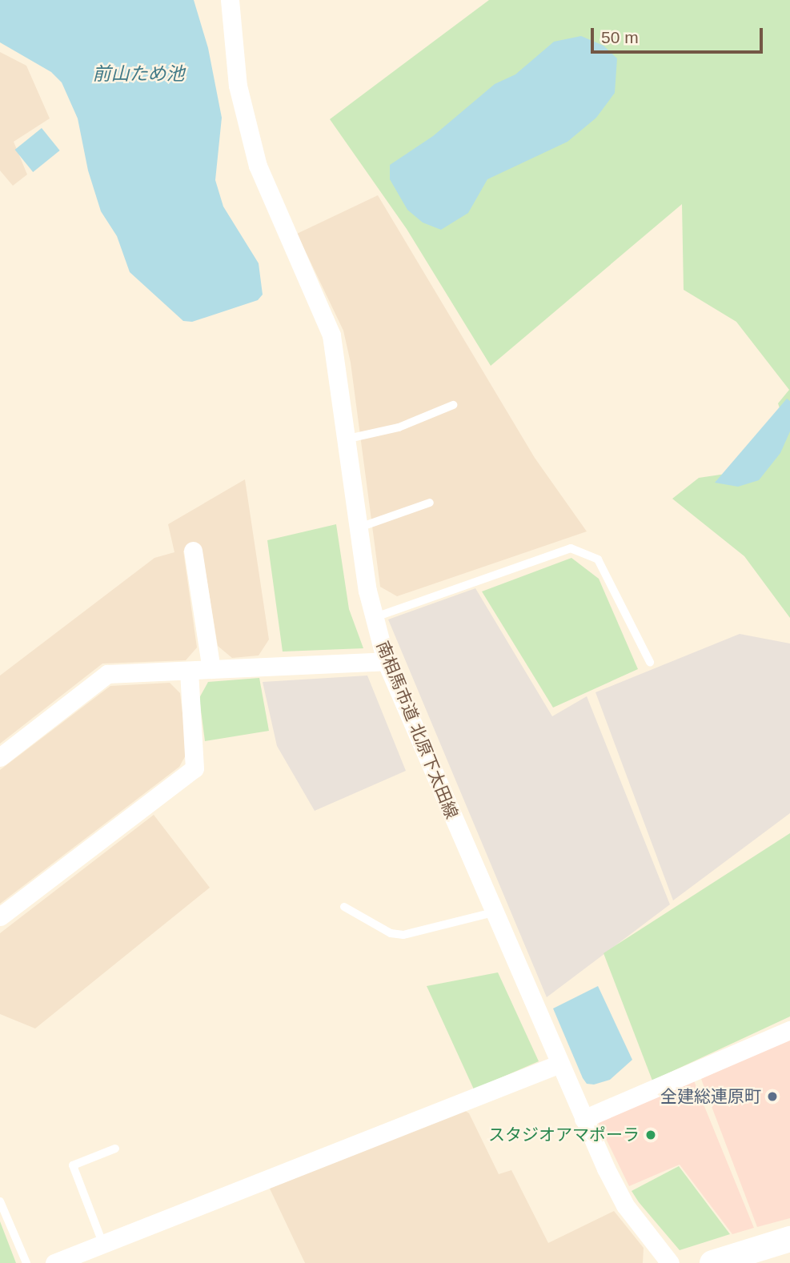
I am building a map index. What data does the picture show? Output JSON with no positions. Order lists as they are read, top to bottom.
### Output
{
  "streets": {
    "street": ["南相馬市道 北原下太田線"]
  },
  "water": ["前山ため池"],
  "places": ["全建総連原町", "スタジオアマポーラ"],
  "scale_bar": "50 m"
}
